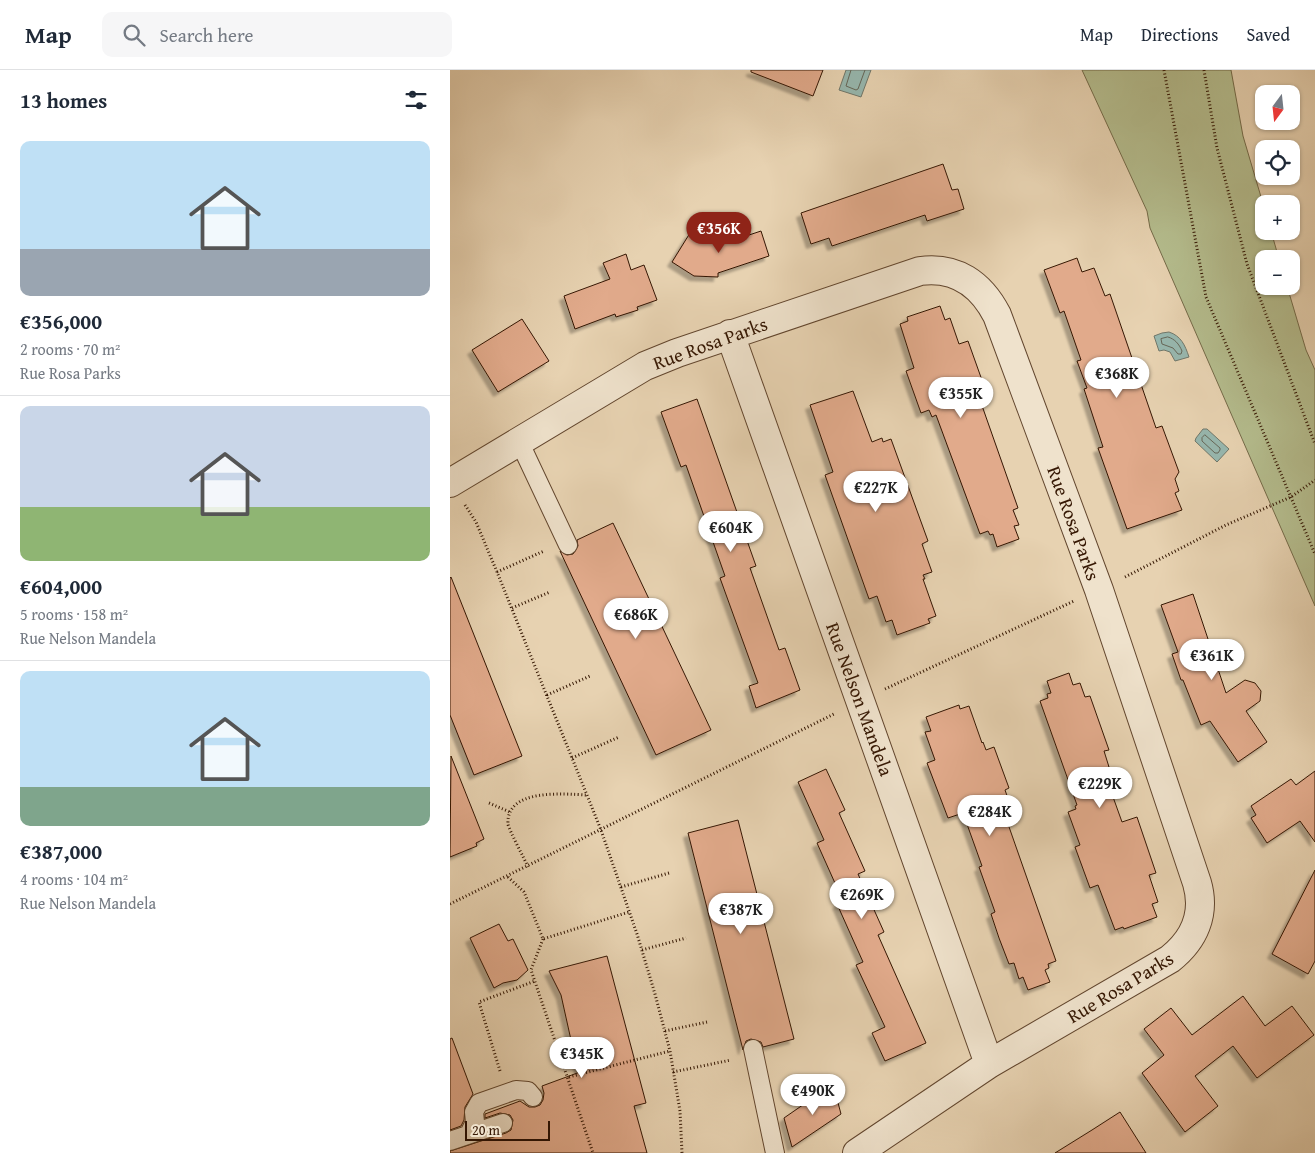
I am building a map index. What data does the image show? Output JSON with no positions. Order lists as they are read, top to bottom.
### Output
{
  "streets": {
    "street": ["Rue Rosa Parks", "Rue Nelson Mandela"]
  },
  "crossings": [
    ["Rue Rosa Parks", "Rue Nelson Mandela"]
  ],
  "scale_bar": "20 m",
  "north": "bottom",
  "page": {
    "header": "Map",
    "search": "Search here",
    "nav": ["Map", "Directions", "Saved"],
    "heading": "13 homes",
    "map_buttons": ["+", "−"],
    "list": [
      {
        "name": "€356,000",
        "note": "2 rooms · 70 m² · Rue Rosa Parks"
      },
      {
        "name": "€604,000",
        "note": "5 rooms · 158 m² · Rue Nelson Mandela"
      },
      {
        "name": "€387,000",
        "note": "4 rooms · 104 m² · Rue Nelson Mandela"
      }
    ],
    "price": [
      "€356K",
      "€368K",
      "€355K",
      "€227K",
      "€604K",
      "€686K",
      "€361K",
      "€229K",
      "€284K",
      "€269K",
      "€387K",
      "€345K",
      "€490K"
    ],
    "scale": "20 m"
  }
}
